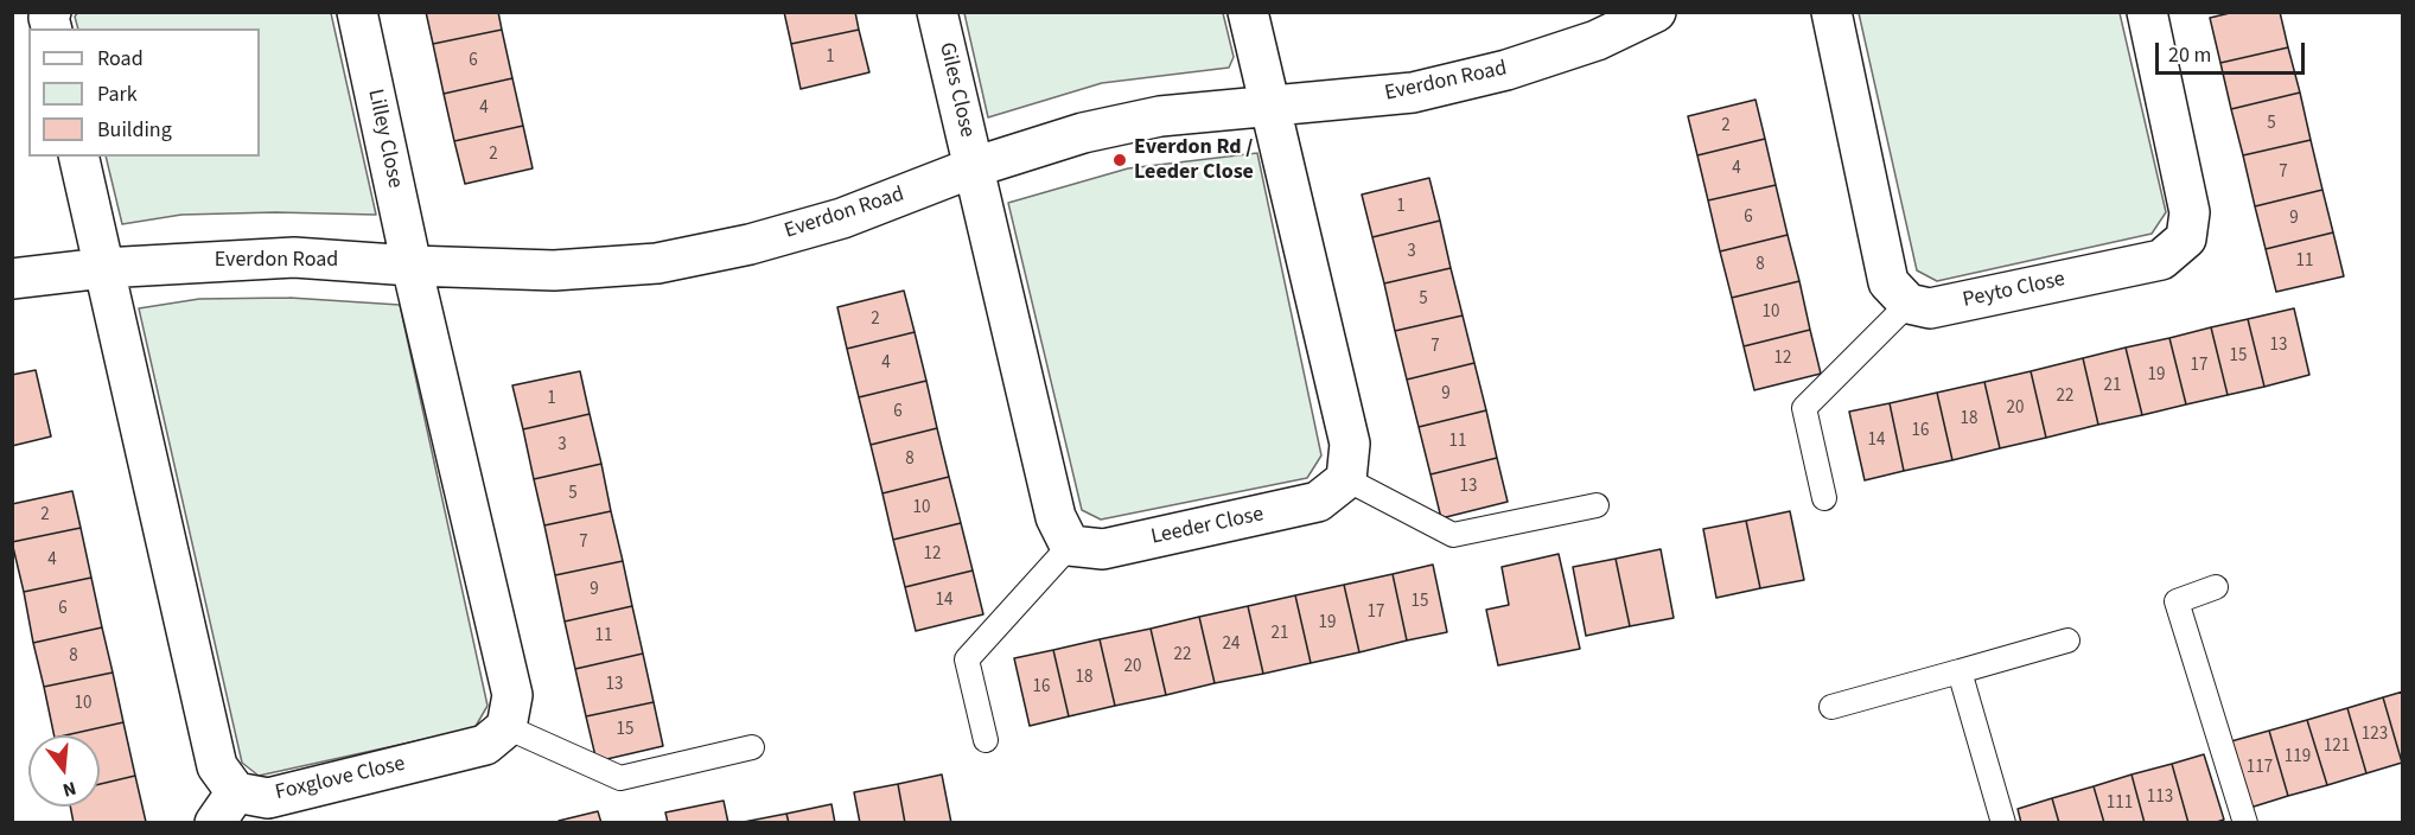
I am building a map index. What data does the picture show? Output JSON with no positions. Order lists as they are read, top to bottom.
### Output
{
  "streets": {
    "street": [
      "Everdon Road",
      "Giles Close",
      "Lilley Close",
      "Peyto Close",
      "Leeder Close",
      "Foxglove Close"
    ]
  },
  "crossings": [
    ["Everdon Road", "Giles Close"],
    ["Everdon Road", "Lilley Close"],
    ["Everdon Road", "Foxglove Close"]
  ],
  "places": ["Everdon Rd / Leeder Close"],
  "house_numbers": [
    "1",
    "6",
    "4",
    "5",
    "2",
    "2",
    "4",
    "7",
    "1",
    "6",
    "9",
    "3",
    "11",
    "8",
    "5",
    "10",
    "2",
    "13",
    "7",
    "15",
    "12",
    "4",
    "17",
    "19",
    "21",
    "9",
    "22",
    "1",
    "20",
    "6",
    "18",
    "16",
    "14",
    "11",
    "3",
    "8",
    "13",
    "5",
    "10",
    "2",
    "7",
    "12",
    "4",
    "9",
    "14",
    "15",
    "6",
    "17",
    "19",
    "21",
    "11",
    "24",
    "22",
    "8",
    "20",
    "18",
    "13",
    "16",
    "10",
    "15",
    "123",
    "121",
    "119",
    "117",
    "113",
    "111"
  ],
  "legend": ["Road", "Park", "Building"],
  "scale_bar": "20 m",
  "north": "bottom"
}
